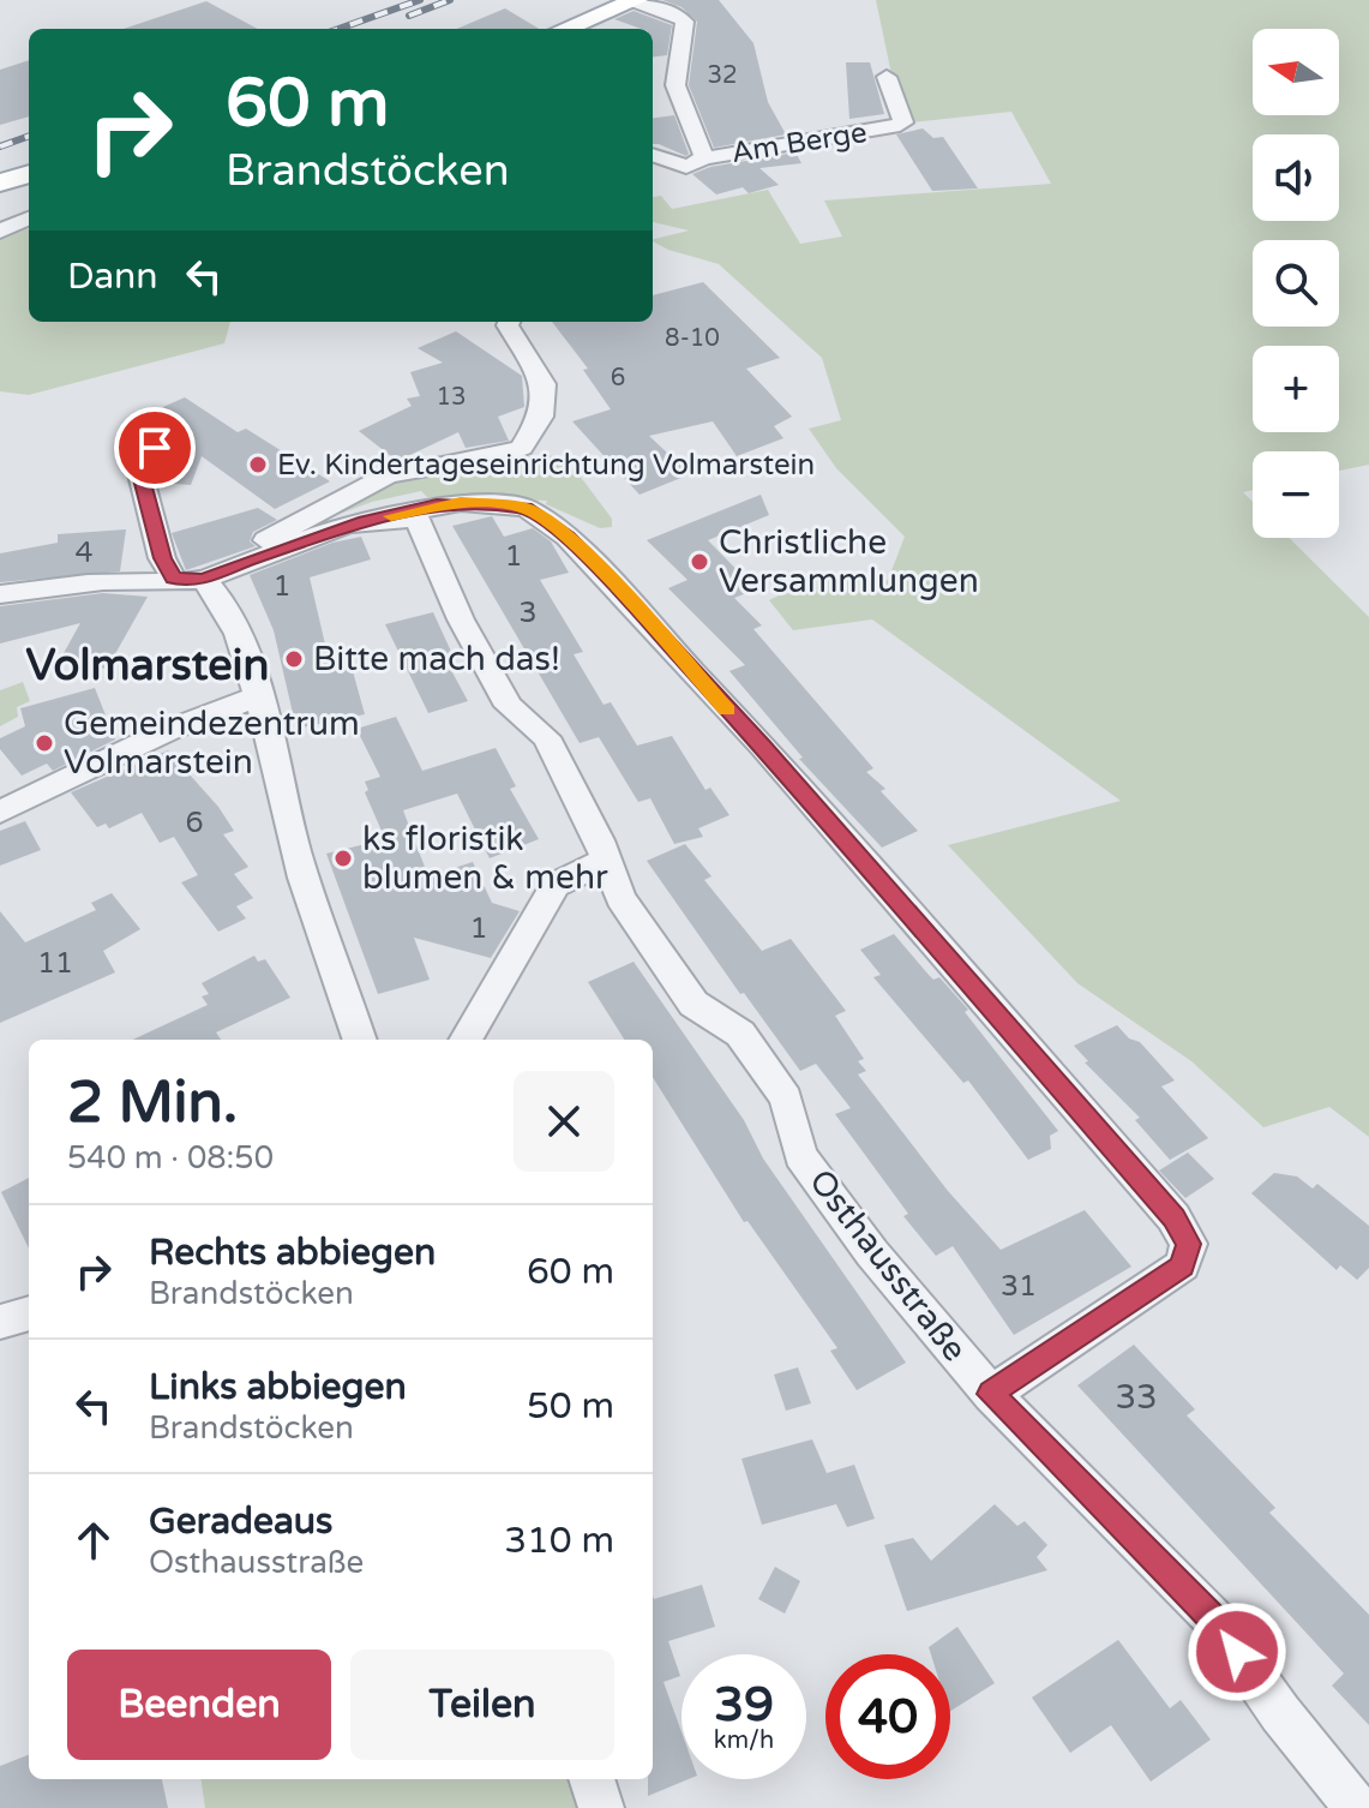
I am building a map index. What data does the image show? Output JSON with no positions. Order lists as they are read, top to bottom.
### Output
{
  "streets": {
    "street": ["Am Berge", "Osthausstraße"]
  },
  "districts": ["Volmarstein"],
  "places": [
    "Ev. Kindertageseinrichtung Volmarstein",
    "Christliche Versammlungen",
    "Bitte mach das!",
    "Gemeindezentrum Volmarstein",
    "ks floristik blumen & mehr"
  ],
  "house_numbers": [
    "32",
    "8-10",
    "6",
    "13",
    "4",
    "1",
    "1",
    "3",
    "6",
    "1",
    "11",
    "31",
    "33"
  ],
  "north": "left",
  "page": {
    "map_buttons": ["+", "−"],
    "turn": ["60 m", "Brandstöcken"],
    "then": "Dann",
    "heading": ["2 Min.", "540 m · 08:50"],
    "list": [
      {
        "name": "Rechts abbiegen",
        "note": "Brandstöcken",
        "value": "60 m"
      },
      {
        "name": "Links abbiegen",
        "note": "Brandstöcken",
        "value": "50 m"
      },
      {
        "name": "Geradeaus",
        "note": "Osthausstraße",
        "value": "310 m"
      }
    ],
    "buttons": ["Beenden", "Teilen"],
    "speed": "39 km/h",
    "limit": "40"
  }
}
